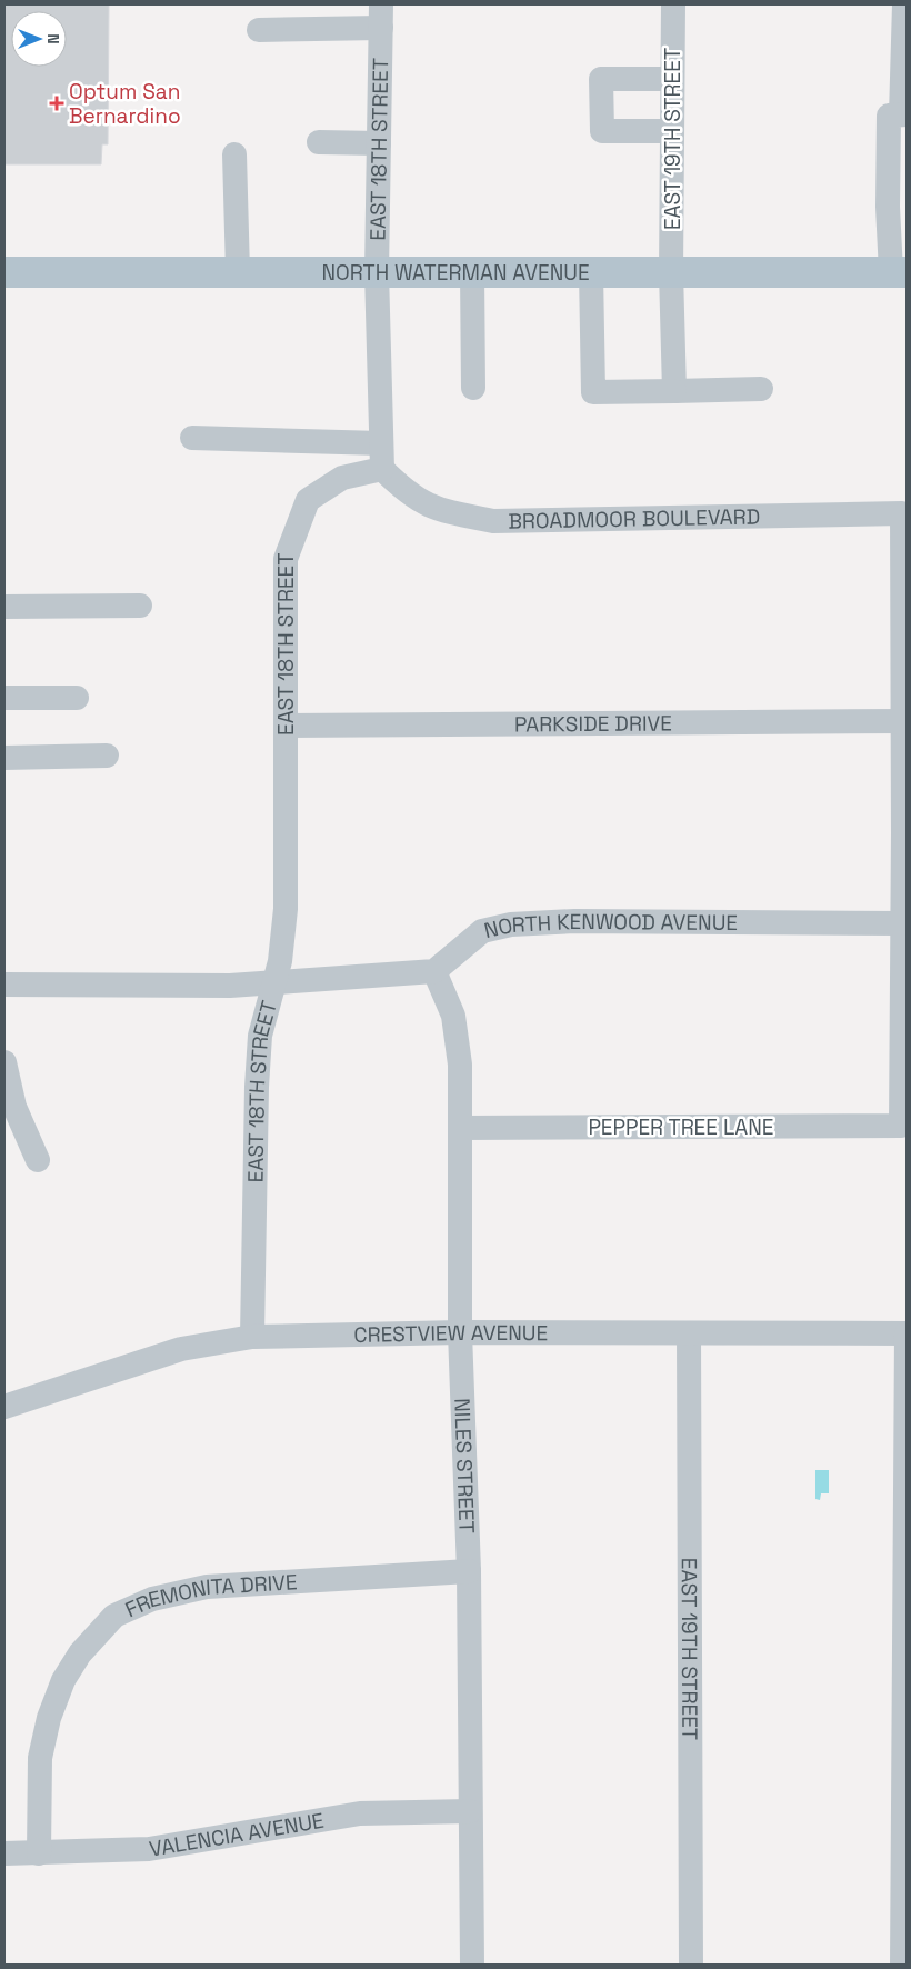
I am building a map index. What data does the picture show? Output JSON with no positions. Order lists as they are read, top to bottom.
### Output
{
  "streets": {
    "main road": ["NORTH WATERMAN AVENUE"],
    "street": [
      "EAST 19TH STREET",
      "EAST 18TH STREET",
      "BROADMOOR BOULEVARD",
      "PARKSIDE DRIVE",
      "NORTH KENWOOD AVENUE",
      "PEPPER TREE LANE",
      "CRESTVIEW AVENUE",
      "NILES STREET",
      "FREMONITA DRIVE",
      "VALENCIA AVENUE"
    ]
  },
  "crossings": [
    ["EAST 19TH STREET", "NORTH WATERMAN AVENUE"],
    ["EAST 19TH STREET", "CRESTVIEW AVENUE"],
    ["EAST 18TH STREET", "NORTH WATERMAN AVENUE"],
    ["EAST 18TH STREET", "BROADMOOR BOULEVARD"],
    ["EAST 18TH STREET", "PARKSIDE DRIVE"],
    ["EAST 18TH STREET", "CRESTVIEW AVENUE"],
    ["BROADMOOR BOULEVARD", "PARKSIDE DRIVE"],
    ["NORTH KENWOOD AVENUE", "PEPPER TREE LANE"],
    ["NORTH KENWOOD AVENUE", "NILES STREET"],
    ["PEPPER TREE LANE", "NILES STREET"],
    ["CRESTVIEW AVENUE", "NILES STREET"],
    ["NILES STREET", "FREMONITA DRIVE"],
    ["NILES STREET", "VALENCIA AVENUE"],
    ["FREMONITA DRIVE", "VALENCIA AVENUE"]
  ],
  "places": {
    "health": ["Optum San Bernardino"]
  },
  "north": "right"
}
